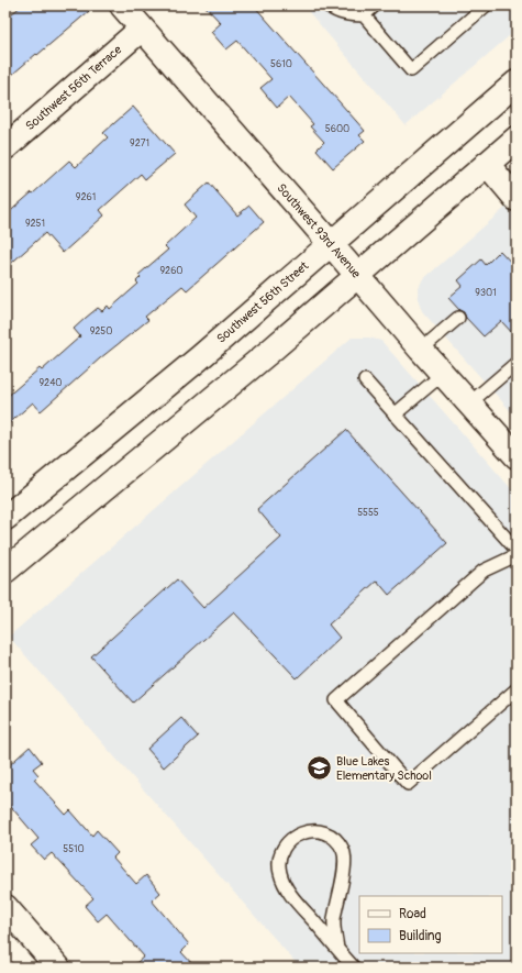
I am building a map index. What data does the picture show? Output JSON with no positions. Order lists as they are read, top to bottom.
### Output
{
  "streets": {
    "main road": ["Southwest 56th Terrace", "Southwest 93rd Avenue", "Southwest 56th Street"]
  },
  "crossings": [
    ["Southwest 56th Terrace", "Southwest 93rd Avenue"],
    ["Southwest 93rd Avenue", "Southwest 56th Street"]
  ],
  "places": {
    "school or university": ["Blue Lakes Elementary School"]
  },
  "house_numbers": [
    "5610",
    "5600",
    "9271",
    "9261",
    "9251",
    "9260",
    "9301",
    "9250",
    "9240",
    "5555",
    "5510"
  ],
  "legend": ["Road", "Building"]
}
